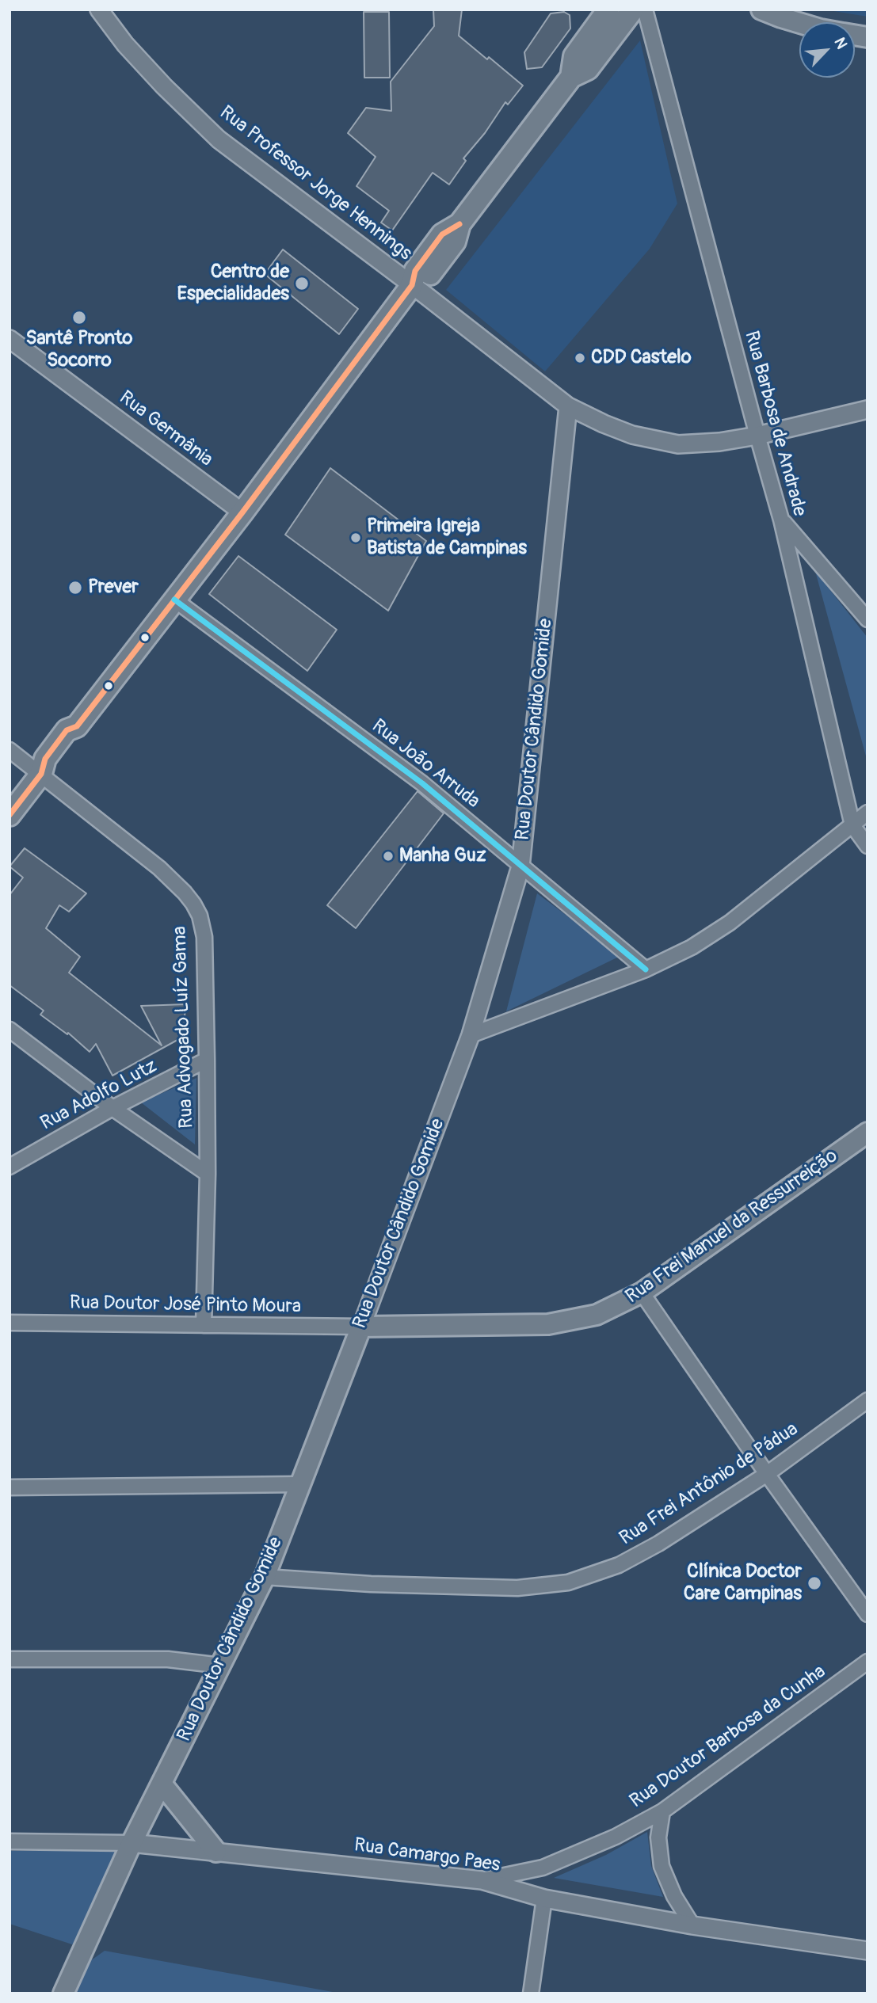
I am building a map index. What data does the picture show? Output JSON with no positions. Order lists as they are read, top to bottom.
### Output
{
  "streets": {
    "main road": ["Rua Doutor Cândido Gomide", "Rua Frei Manuel da Ressurreição"],
    "street": [
      "Rua Professor Jorge Hennings",
      "Rua Barbosa de Andrade",
      "Rua Germânia",
      "Rua João Arruda",
      "Rua Advogado Luíz Gama",
      "Rua Adolfo Lutz",
      "Rua Doutor José Pinto Moura",
      "Rua Frei Antônio de Pádua",
      "Rua Doutor Barbosa da Cunha",
      "Rua Camargo Paes"
    ]
  },
  "crossings": [
    ["Rua Professor Jorge Hennings", "Rua Barbosa de Andrade"],
    ["Rua Professor Jorge Hennings", "Rua Doutor Cândido Gomide"],
    ["Rua Doutor Cândido Gomide", "Rua João Arruda"],
    ["Rua Doutor Cândido Gomide", "Rua Frei Manuel da Ressurreição"],
    ["Rua Doutor Cândido Gomide", "Rua Doutor José Pinto Moura"],
    ["Rua Doutor Cândido Gomide", "Rua Frei Antônio de Pádua"],
    ["Rua Doutor Cândido Gomide", "Rua Camargo Paes"],
    ["Rua Advogado Luíz Gama", "Rua Adolfo Lutz"],
    ["Rua Advogado Luíz Gama", "Rua Doutor José Pinto Moura"],
    ["Rua Frei Manuel da Ressurreição", "Rua Doutor José Pinto Moura"],
    ["Rua Doutor Barbosa da Cunha", "Rua Camargo Paes"]
  ],
  "places": [
    "Centro de Especialidades",
    "Santê Pronto Socorro",
    "CDD Castelo",
    "Primeira Igreja Batista de Campinas",
    "Prever",
    "Manha Guz",
    "Clínica Doctor Care Campinas"
  ],
  "north": "top right"
}
